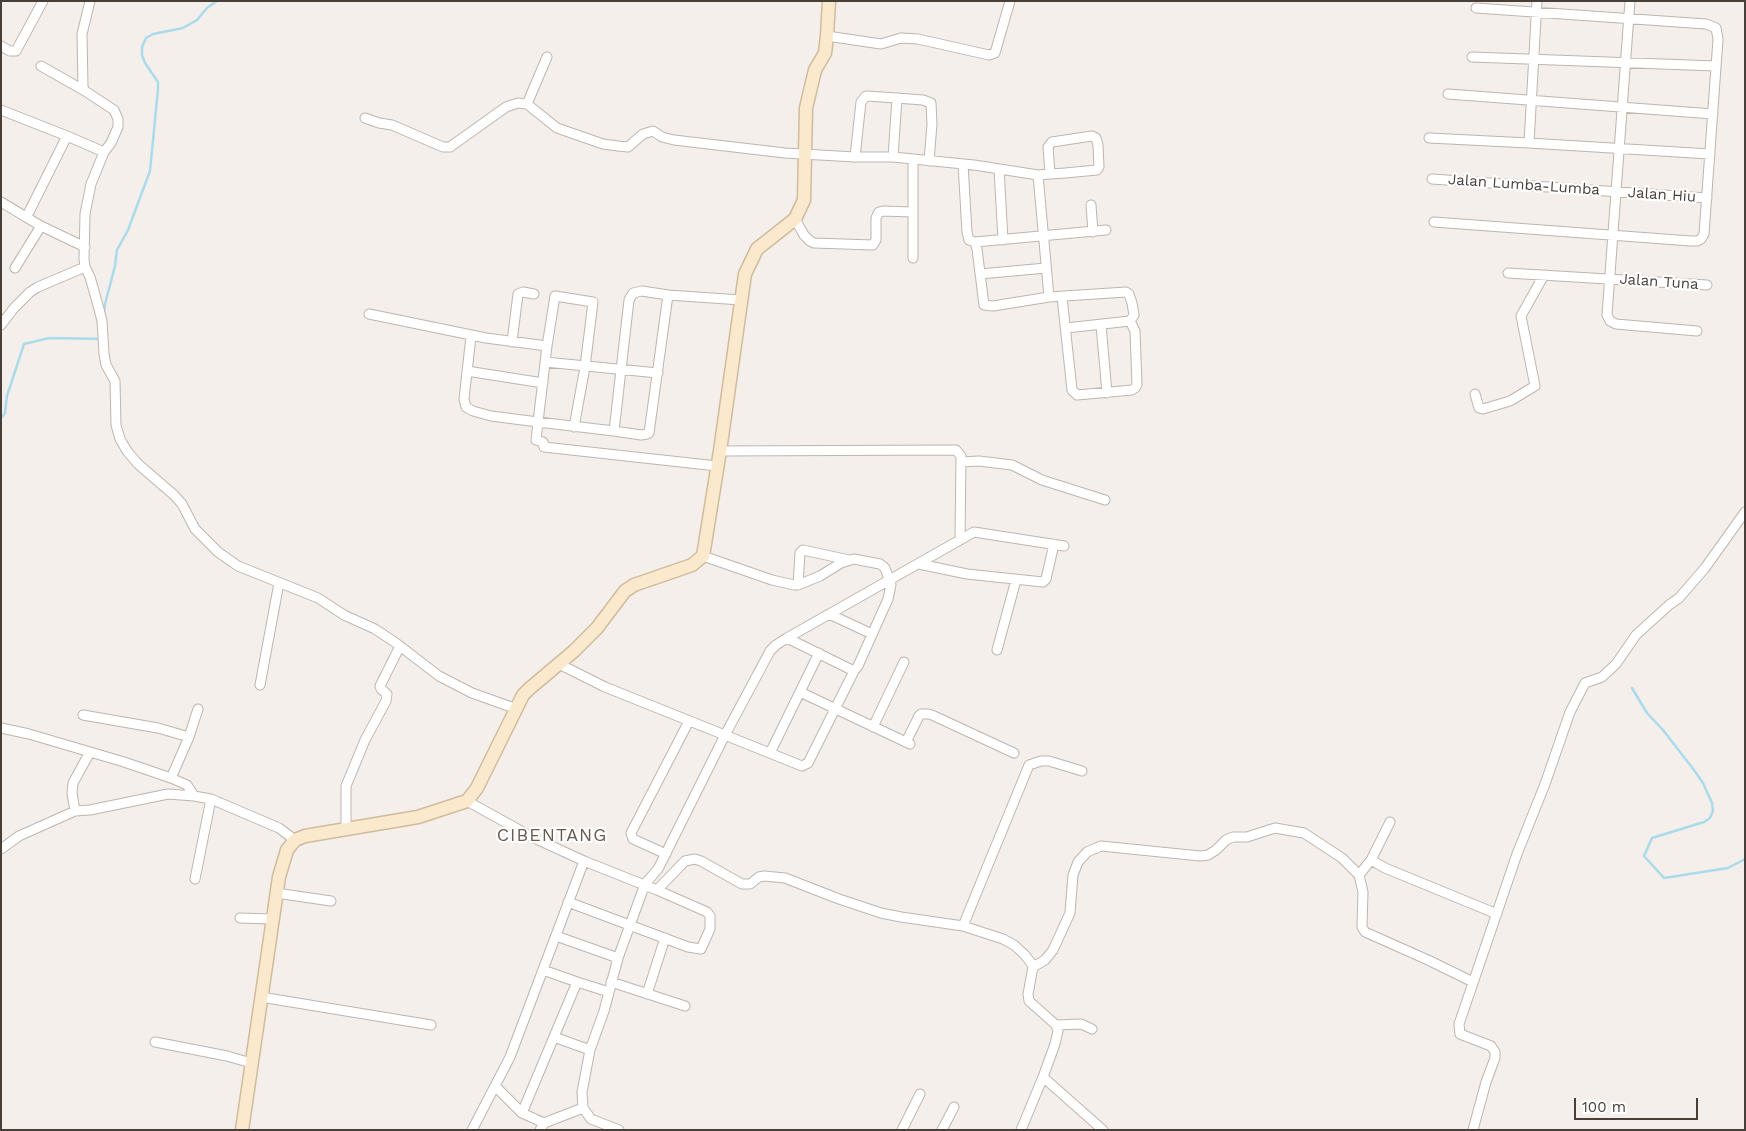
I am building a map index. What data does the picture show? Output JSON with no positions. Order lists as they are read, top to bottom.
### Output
{
  "streets": {
    "street": ["Jalan Lumba-Lumba", "Jalan Hiu", "Jalan Tuna"]
  },
  "crossings": [
    ["Jalan Lumba-Lumba", "Jalan Hiu"]
  ],
  "districts": ["CIBENTANG"],
  "scale_bar": "100 m"
}
